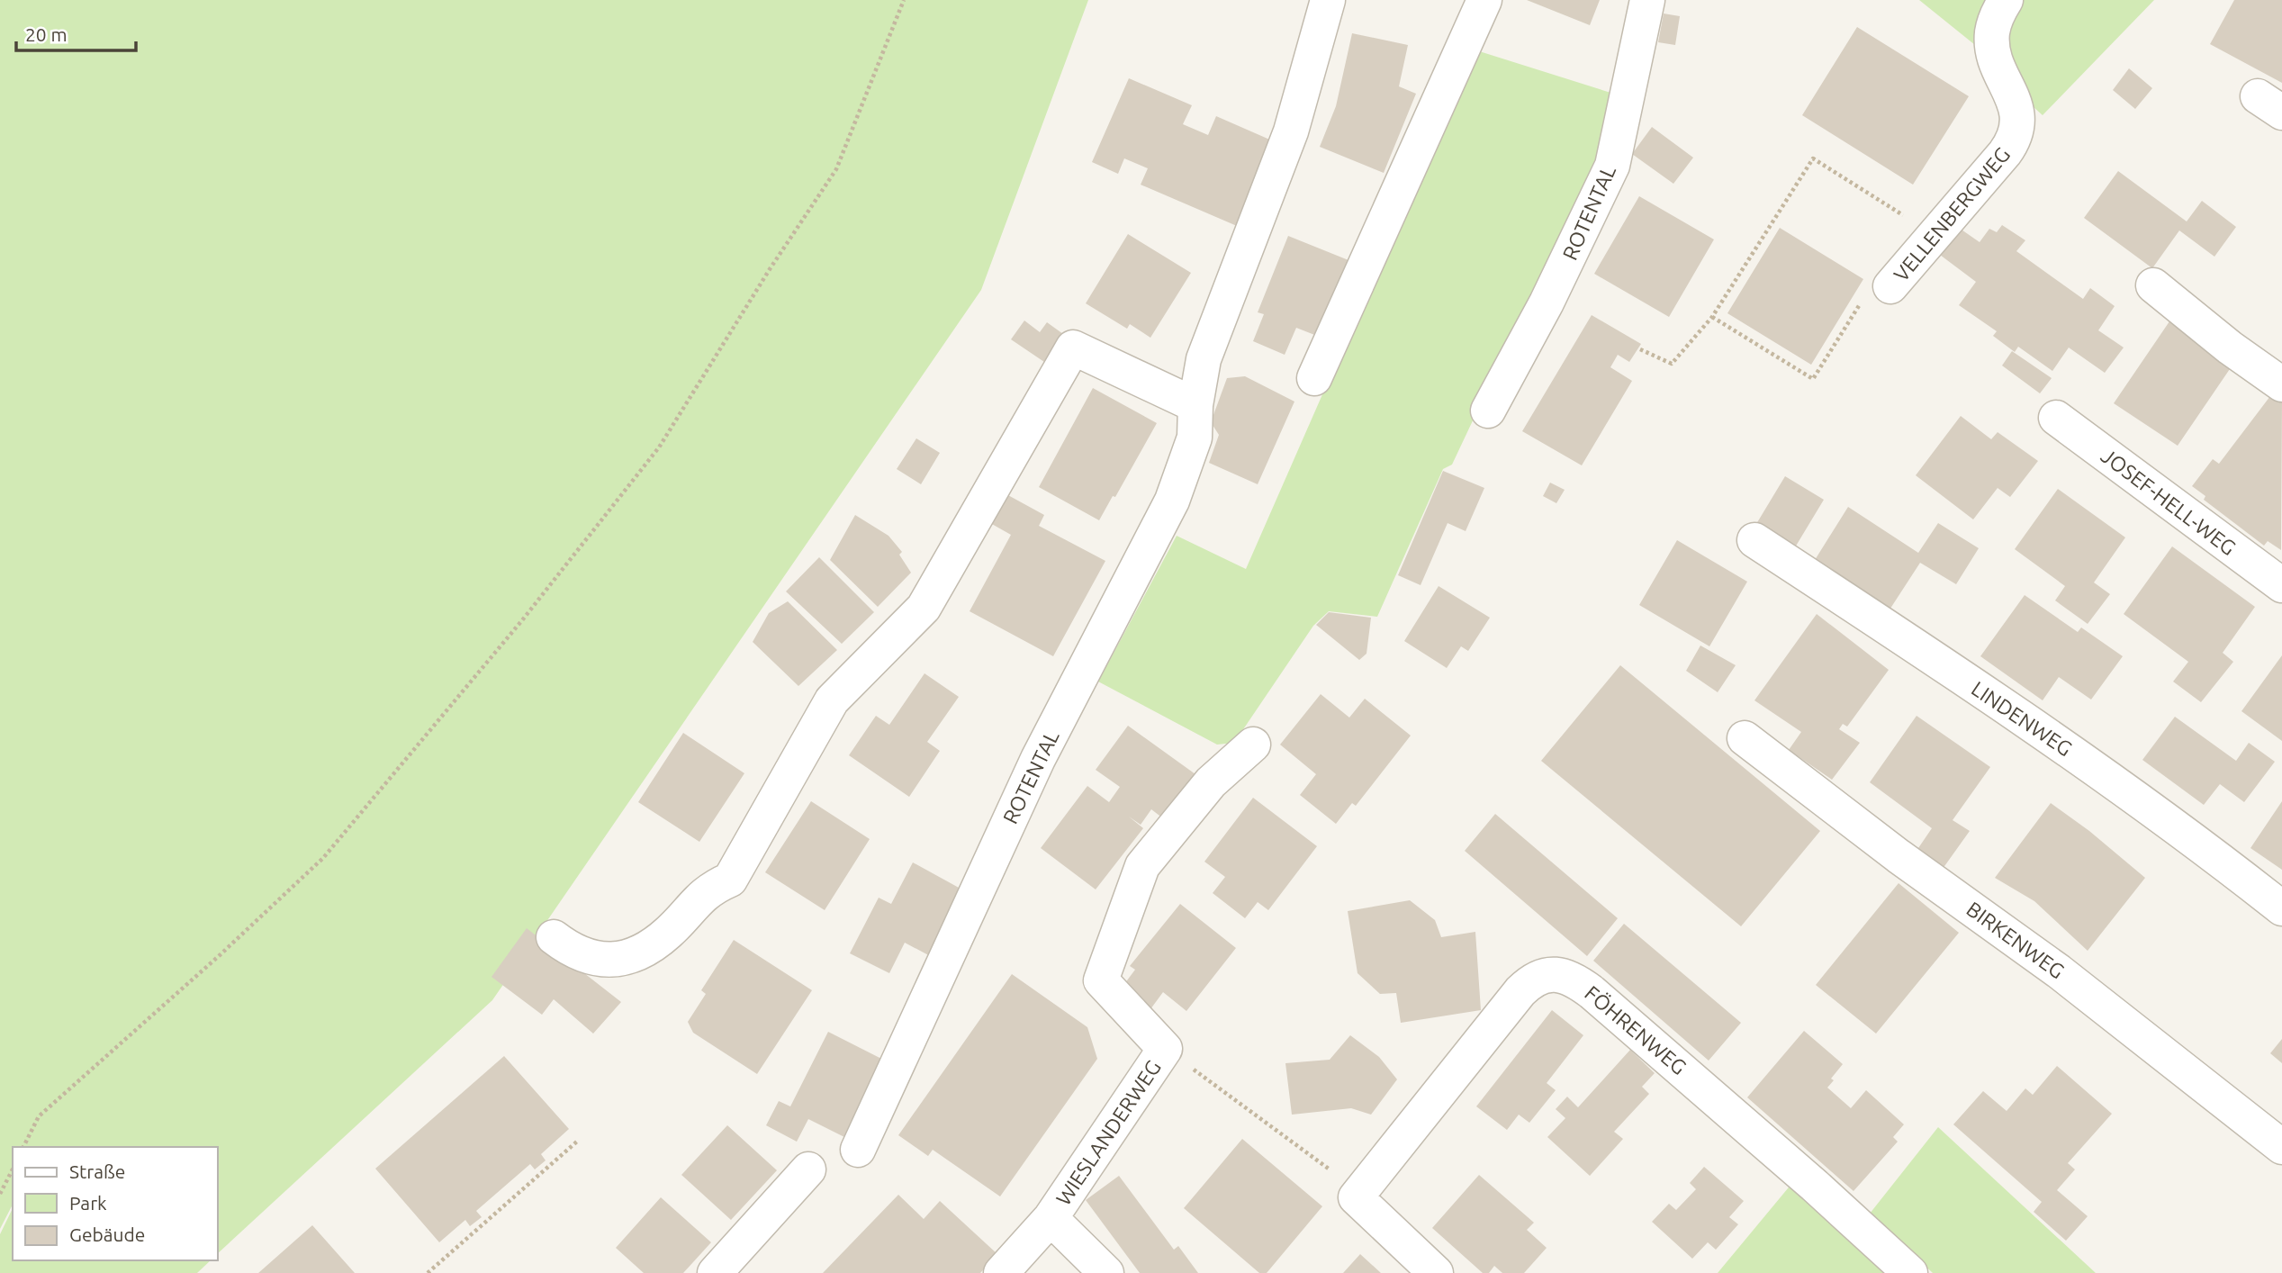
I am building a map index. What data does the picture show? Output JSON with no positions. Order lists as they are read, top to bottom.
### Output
{
  "streets": {
    "street": [
      "ROTENTAL",
      "VELLENBERGWEG",
      "JOSEF-HELL-WEG",
      "LINDENWEG",
      "BIRKENWEG",
      "FÖHRENWEG",
      "WIESLANDERWEG"
    ]
  },
  "legend": ["Straße", "Park", "Gebäude"],
  "scale_bar": "20 m"
}
